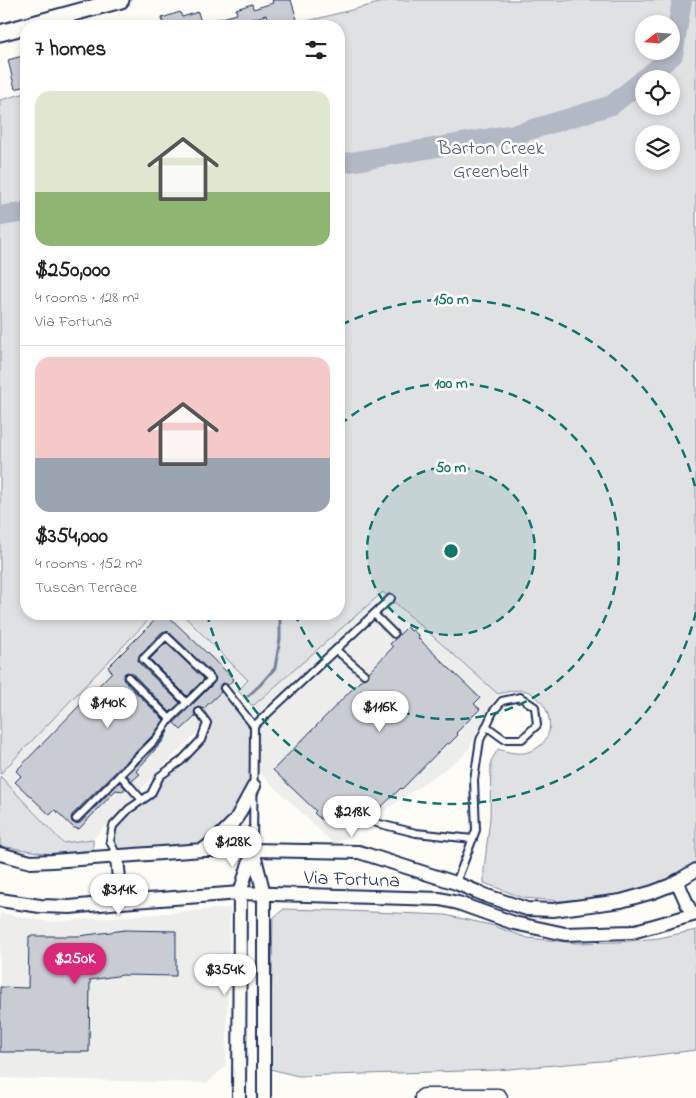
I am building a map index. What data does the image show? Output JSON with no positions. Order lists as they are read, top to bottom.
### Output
{
  "streets": {
    "street": ["Via Fortuna"]
  },
  "parks": ["Barton Creek Greenbelt"],
  "north": "left",
  "page": {
    "heading": "7 homes",
    "list": [
      {
        "name": "$250,000",
        "note": "4 rooms · 128 m² · Via Fortuna"
      },
      {
        "name": "$354,000",
        "note": "4 rooms · 152 m² · Tuscan Terrace"
      }
    ],
    "price": [
      "$140K",
      "$116K",
      "$218K",
      "$128K",
      "$314K",
      "$250K",
      "$354K"
    ]
  },
  "rings": ["150 m", "100 m", "50 m"]
}
